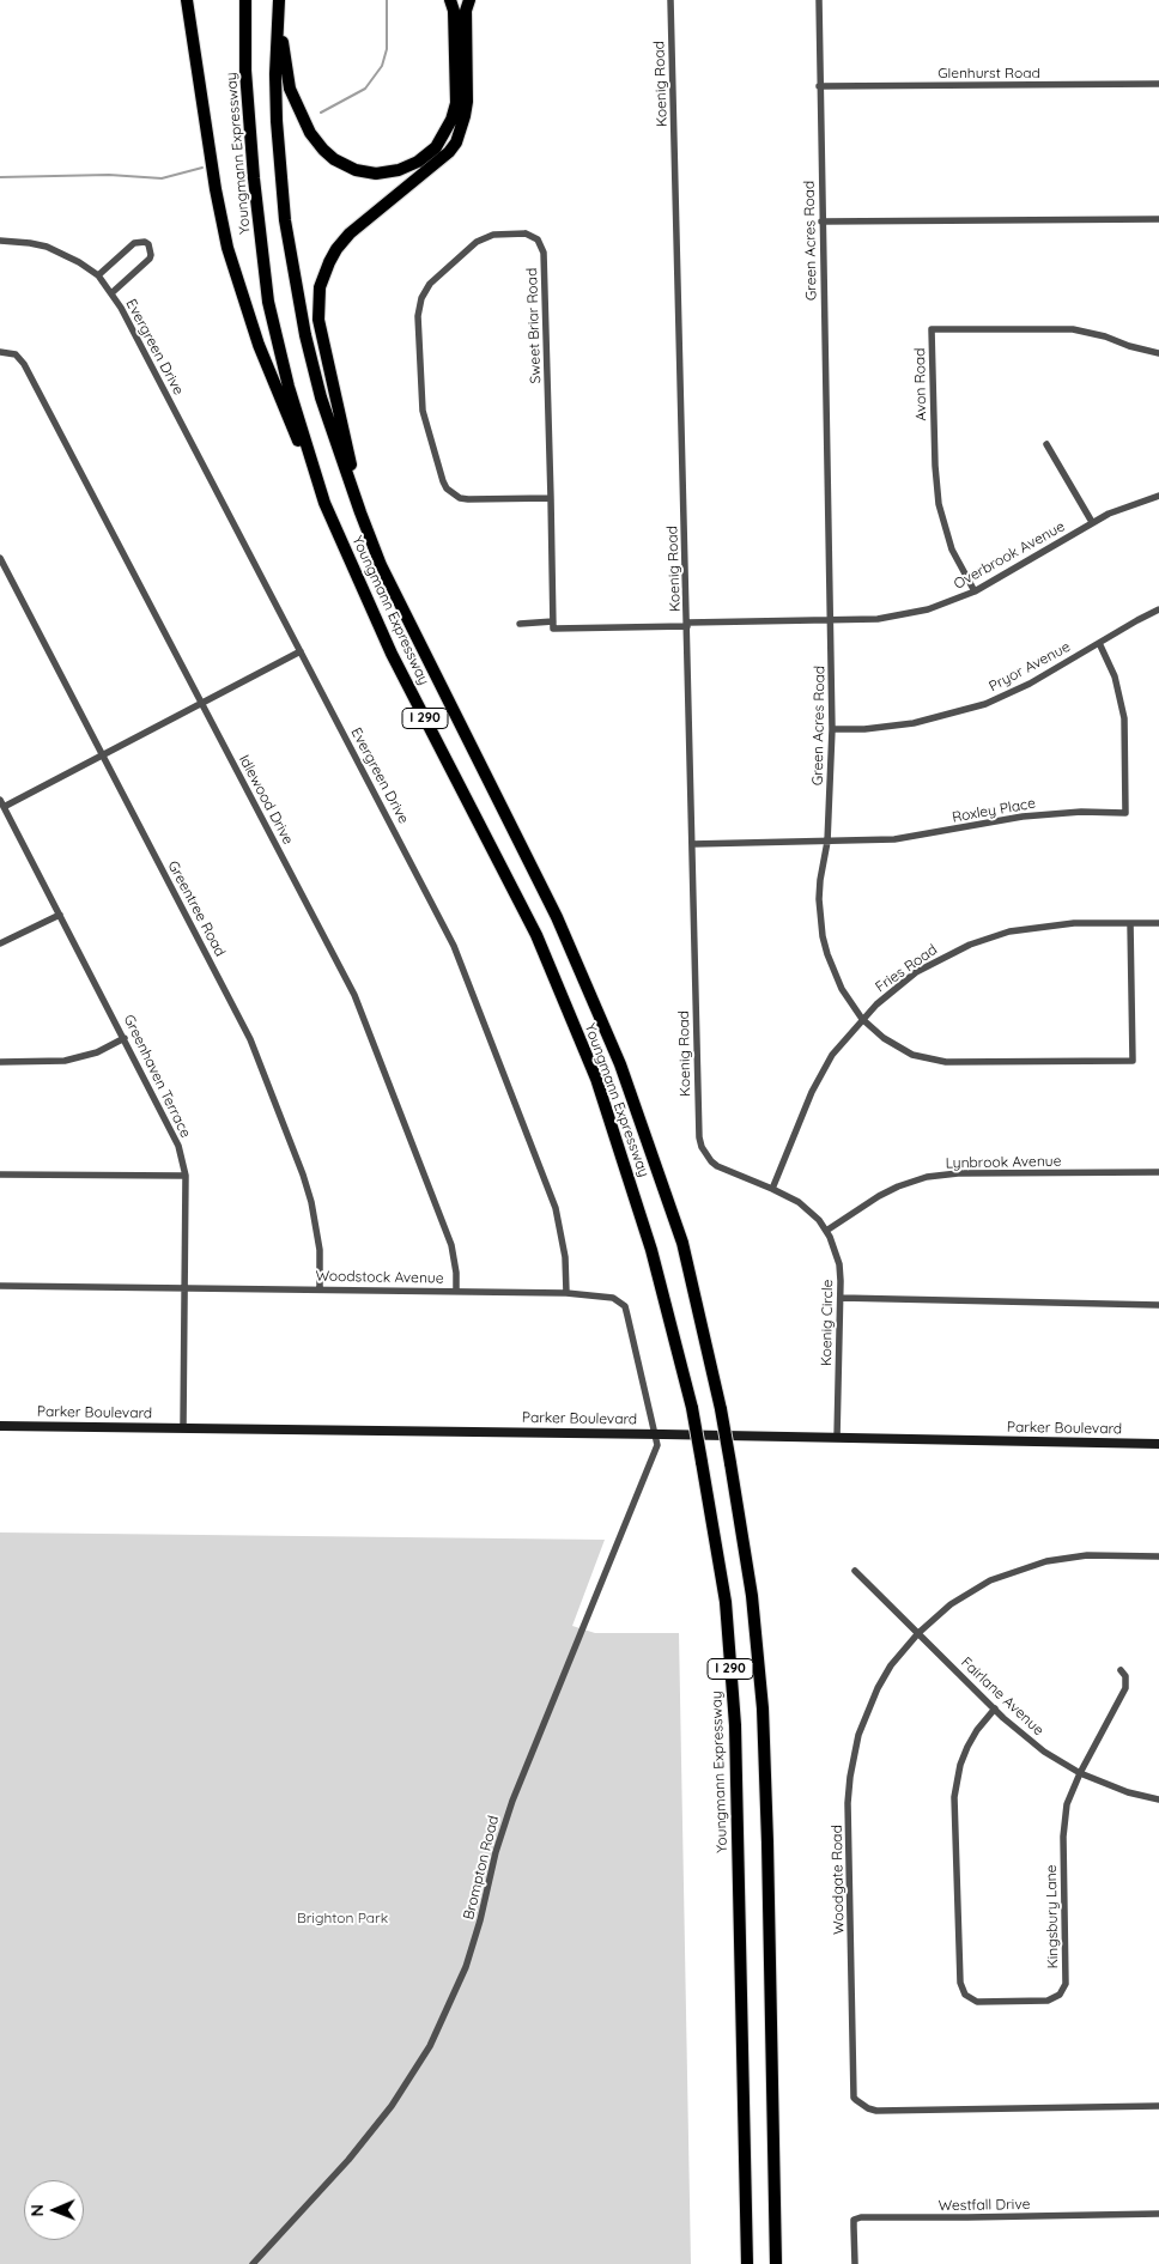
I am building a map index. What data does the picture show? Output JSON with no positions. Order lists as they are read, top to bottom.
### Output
{
  "streets": {
    "highway": ["Youngmann Expressway", "I 290"],
    "street": [
      "Glenhurst Road",
      "Koenig Road",
      "Green Acres Road",
      "Sweet Briar Road",
      "Evergreen Drive",
      "Avon Road",
      "Overbrook Avenue",
      "Pryor Avenue",
      "Idlewood Drive",
      "Roxley Place",
      "Greentree Road",
      "Fries Road",
      "Greenhaven Terrace",
      "Lynbrook Avenue",
      "Woodstock Avenue",
      "Koenig Circle",
      "Parker Boulevard",
      "Fairlane Avenue",
      "Brompton Road",
      "Woodgate Road",
      "Kingsbury Lane",
      "Westfall Drive"
    ]
  },
  "crossings": [
    ["Glenhurst Road", "Green Acres Road"],
    ["Koenig Road", "Overbrook Avenue"],
    ["Koenig Road", "Roxley Place"],
    ["Koenig Road", "Koenig Circle"],
    ["Green Acres Road", "Overbrook Avenue"],
    ["Green Acres Road", "Pryor Avenue"],
    ["Green Acres Road", "Roxley Place"],
    ["Green Acres Road", "Fries Road"],
    ["Evergreen Drive", "Woodstock Avenue"],
    ["Avon Road", "Overbrook Avenue"],
    ["Pryor Avenue", "Roxley Place"],
    ["Idlewood Drive", "Woodstock Avenue"],
    ["Greentree Road", "Woodstock Avenue"],
    ["Fries Road", "Koenig Circle"],
    ["Greenhaven Terrace", "Woodstock Avenue"],
    ["Greenhaven Terrace", "Parker Boulevard"],
    ["Lynbrook Avenue", "Koenig Circle"],
    ["Woodstock Avenue", "Parker Boulevard"],
    ["Woodstock Avenue", "Brompton Road"],
    ["Koenig Circle", "Parker Boulevard"],
    ["Parker Boulevard", "Brompton Road"],
    ["Fairlane Avenue", "Woodgate Road"],
    ["Fairlane Avenue", "Kingsbury Lane"]
  ],
  "parks": ["Brighton Park"],
  "north": "left"
}
